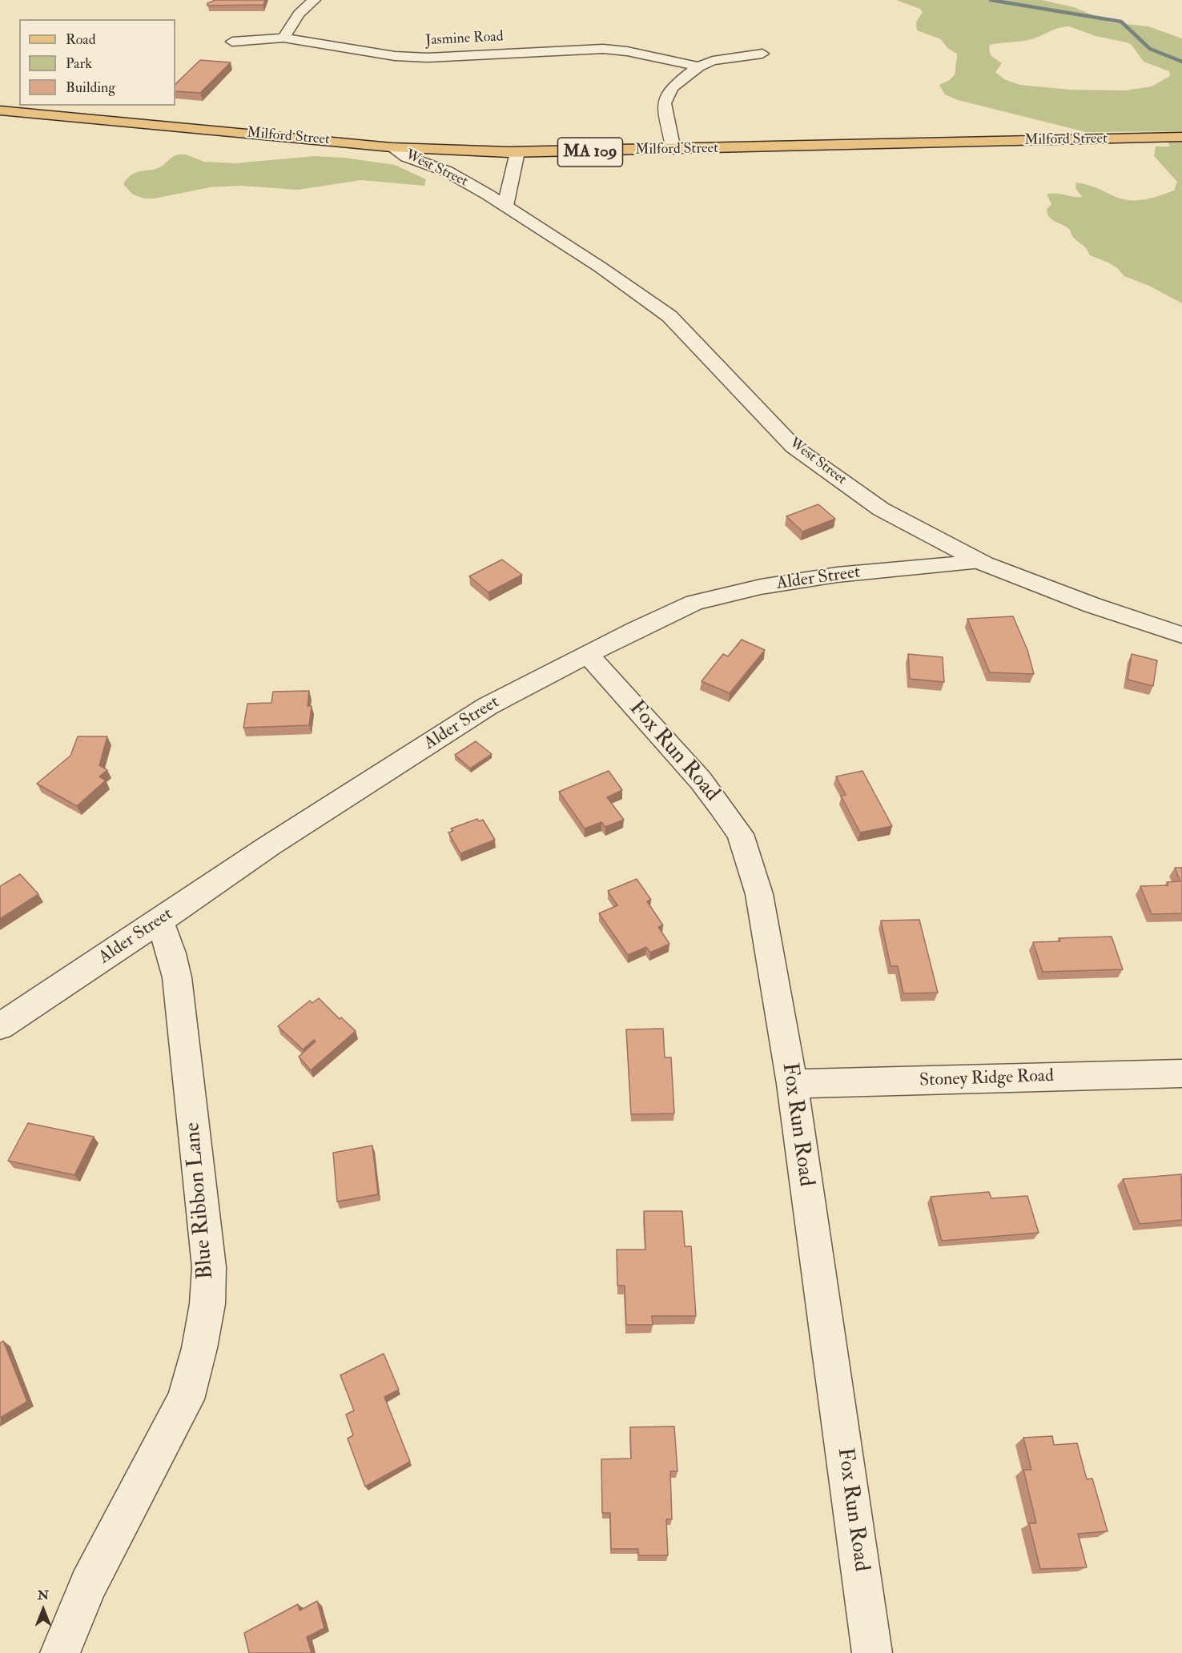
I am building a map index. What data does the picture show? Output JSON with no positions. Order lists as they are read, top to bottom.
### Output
{
  "streets": {
    "main road": ["Milford Street", "MA 109"],
    "street": [
      "Jasmine Road",
      "West Street",
      "Alder Street",
      "Fox Run Road",
      "Stoney Ridge Road",
      "Blue Ribbon Lane"
    ]
  },
  "crossings": [
    ["Milford Street", "West Street"],
    ["West Street", "Alder Street"],
    ["Alder Street", "Fox Run Road"],
    ["Alder Street", "Blue Ribbon Lane"],
    ["Fox Run Road", "Stoney Ridge Road"]
  ],
  "legend": ["Road", "Park", "Building"],
  "north": "top"
}
